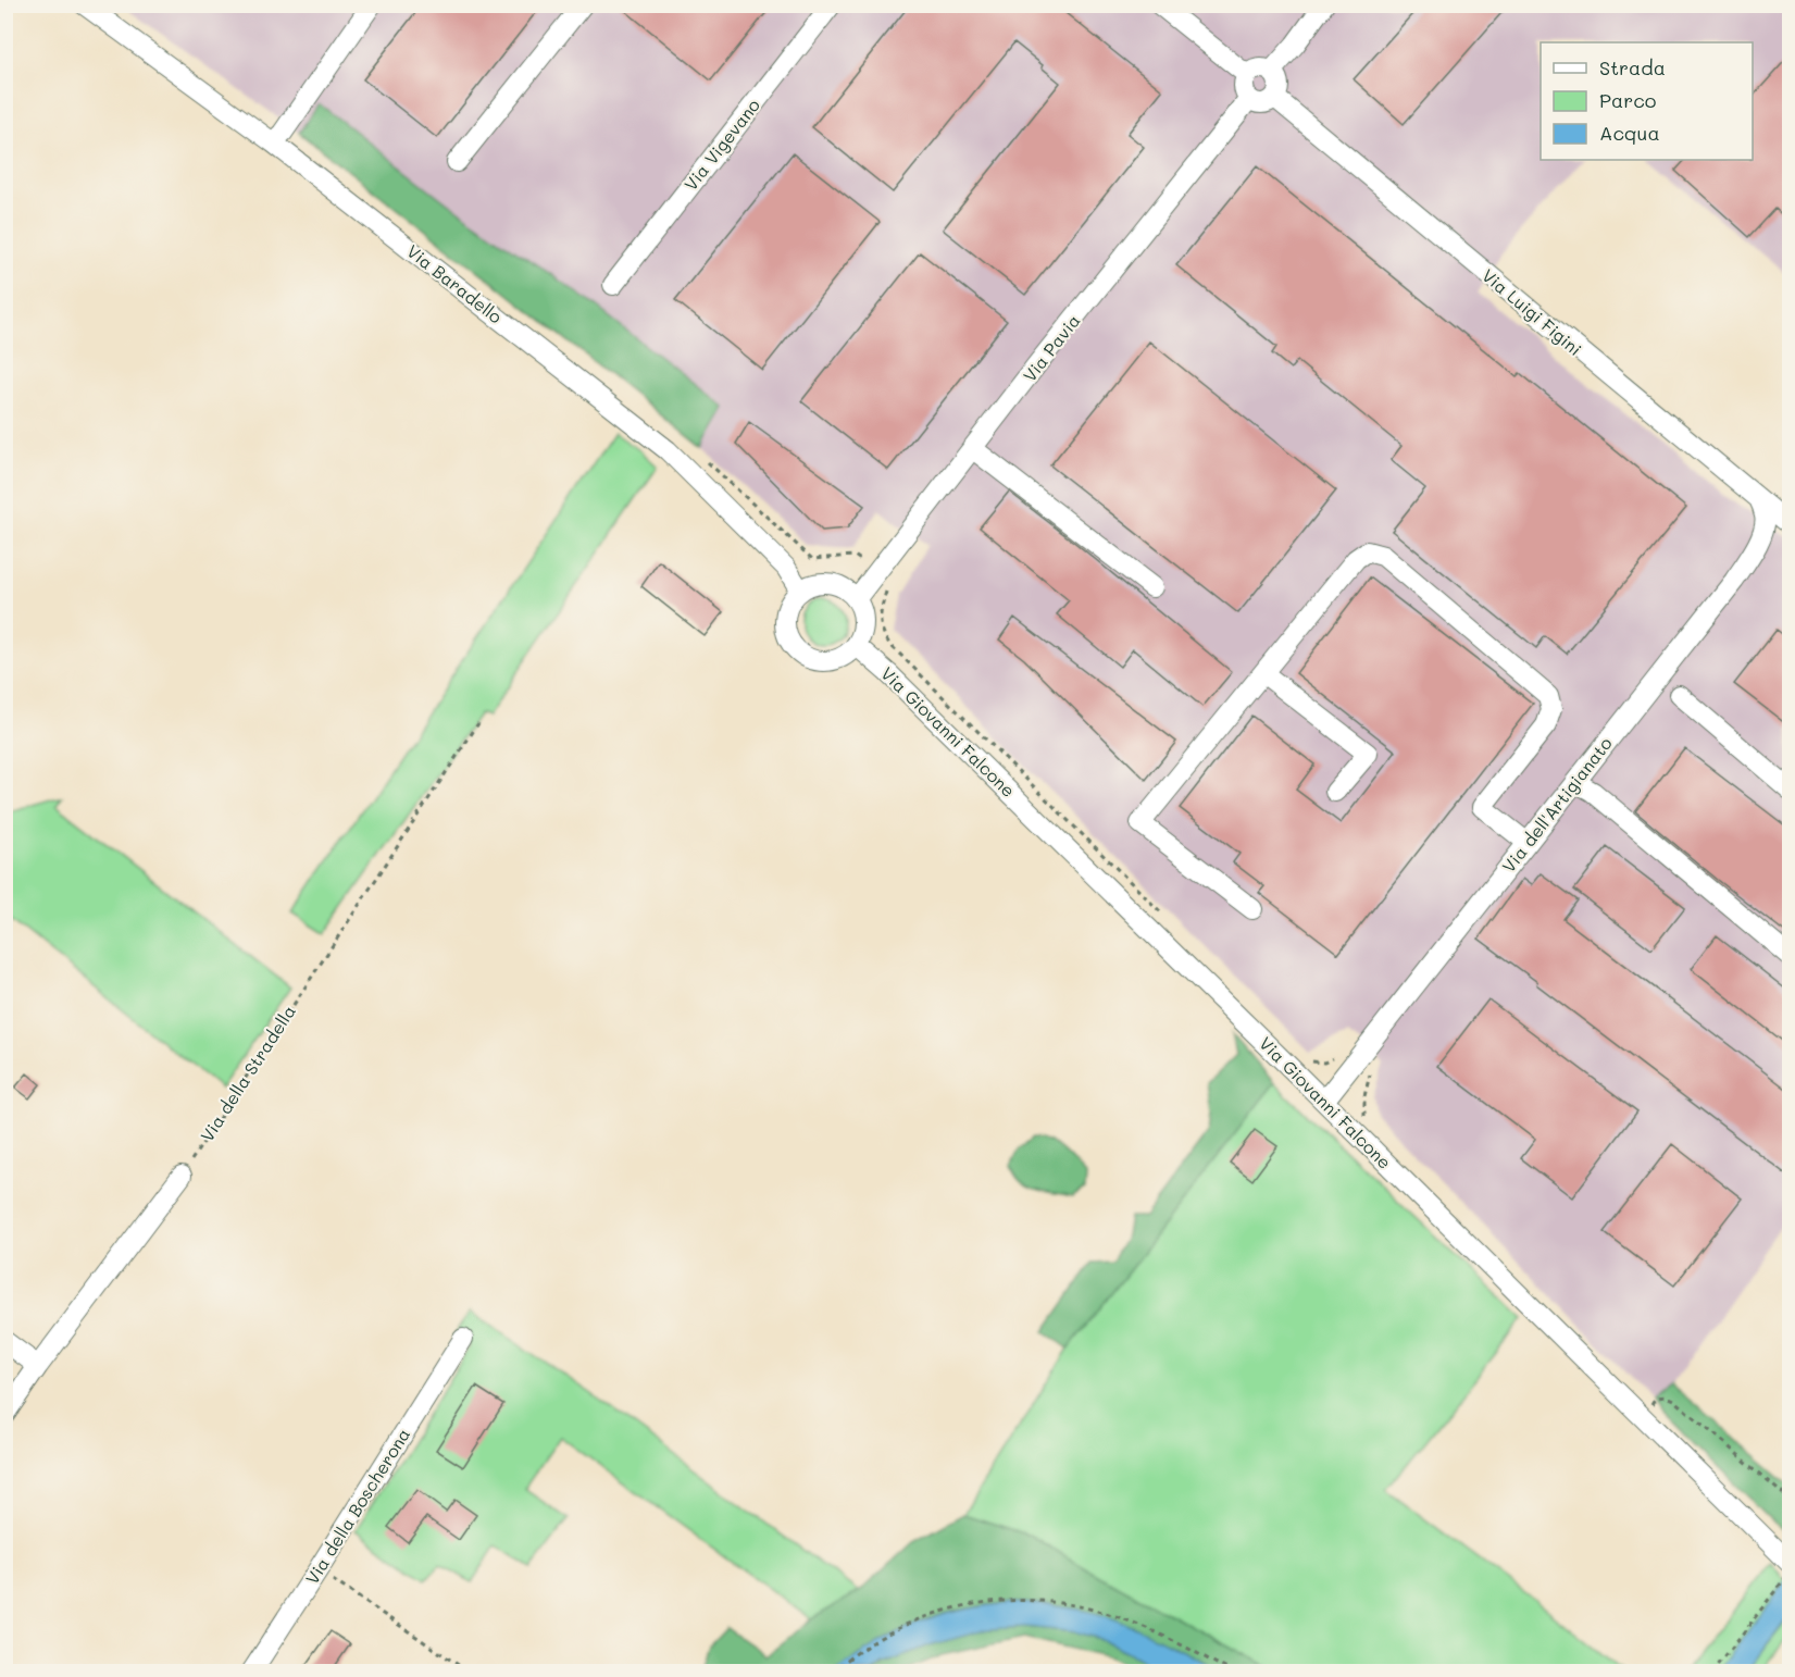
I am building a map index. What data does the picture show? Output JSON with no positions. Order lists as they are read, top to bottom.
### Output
{
  "streets": {
    "street": [
      "Via Vigevano",
      "Via Baradello",
      "Via Luigi Figini",
      "Via Pavia",
      "Via Giovanni Falcone",
      "Via dell'Artigianato",
      "Via della Boscherona"
    ],
    "path": ["Via della Stradella"]
  },
  "crossings": [
    ["Via Baradello", "Via Pavia"],
    ["Via Baradello", "Via Giovanni Falcone"],
    ["Via Luigi Figini", "Via Pavia"],
    ["Via Luigi Figini", "Via dell'Artigianato"],
    ["Via Pavia", "Via Giovanni Falcone"],
    ["Via Giovanni Falcone", "Via dell'Artigianato"]
  ],
  "legend": ["Strada", "Parco", "Acqua"]
}
